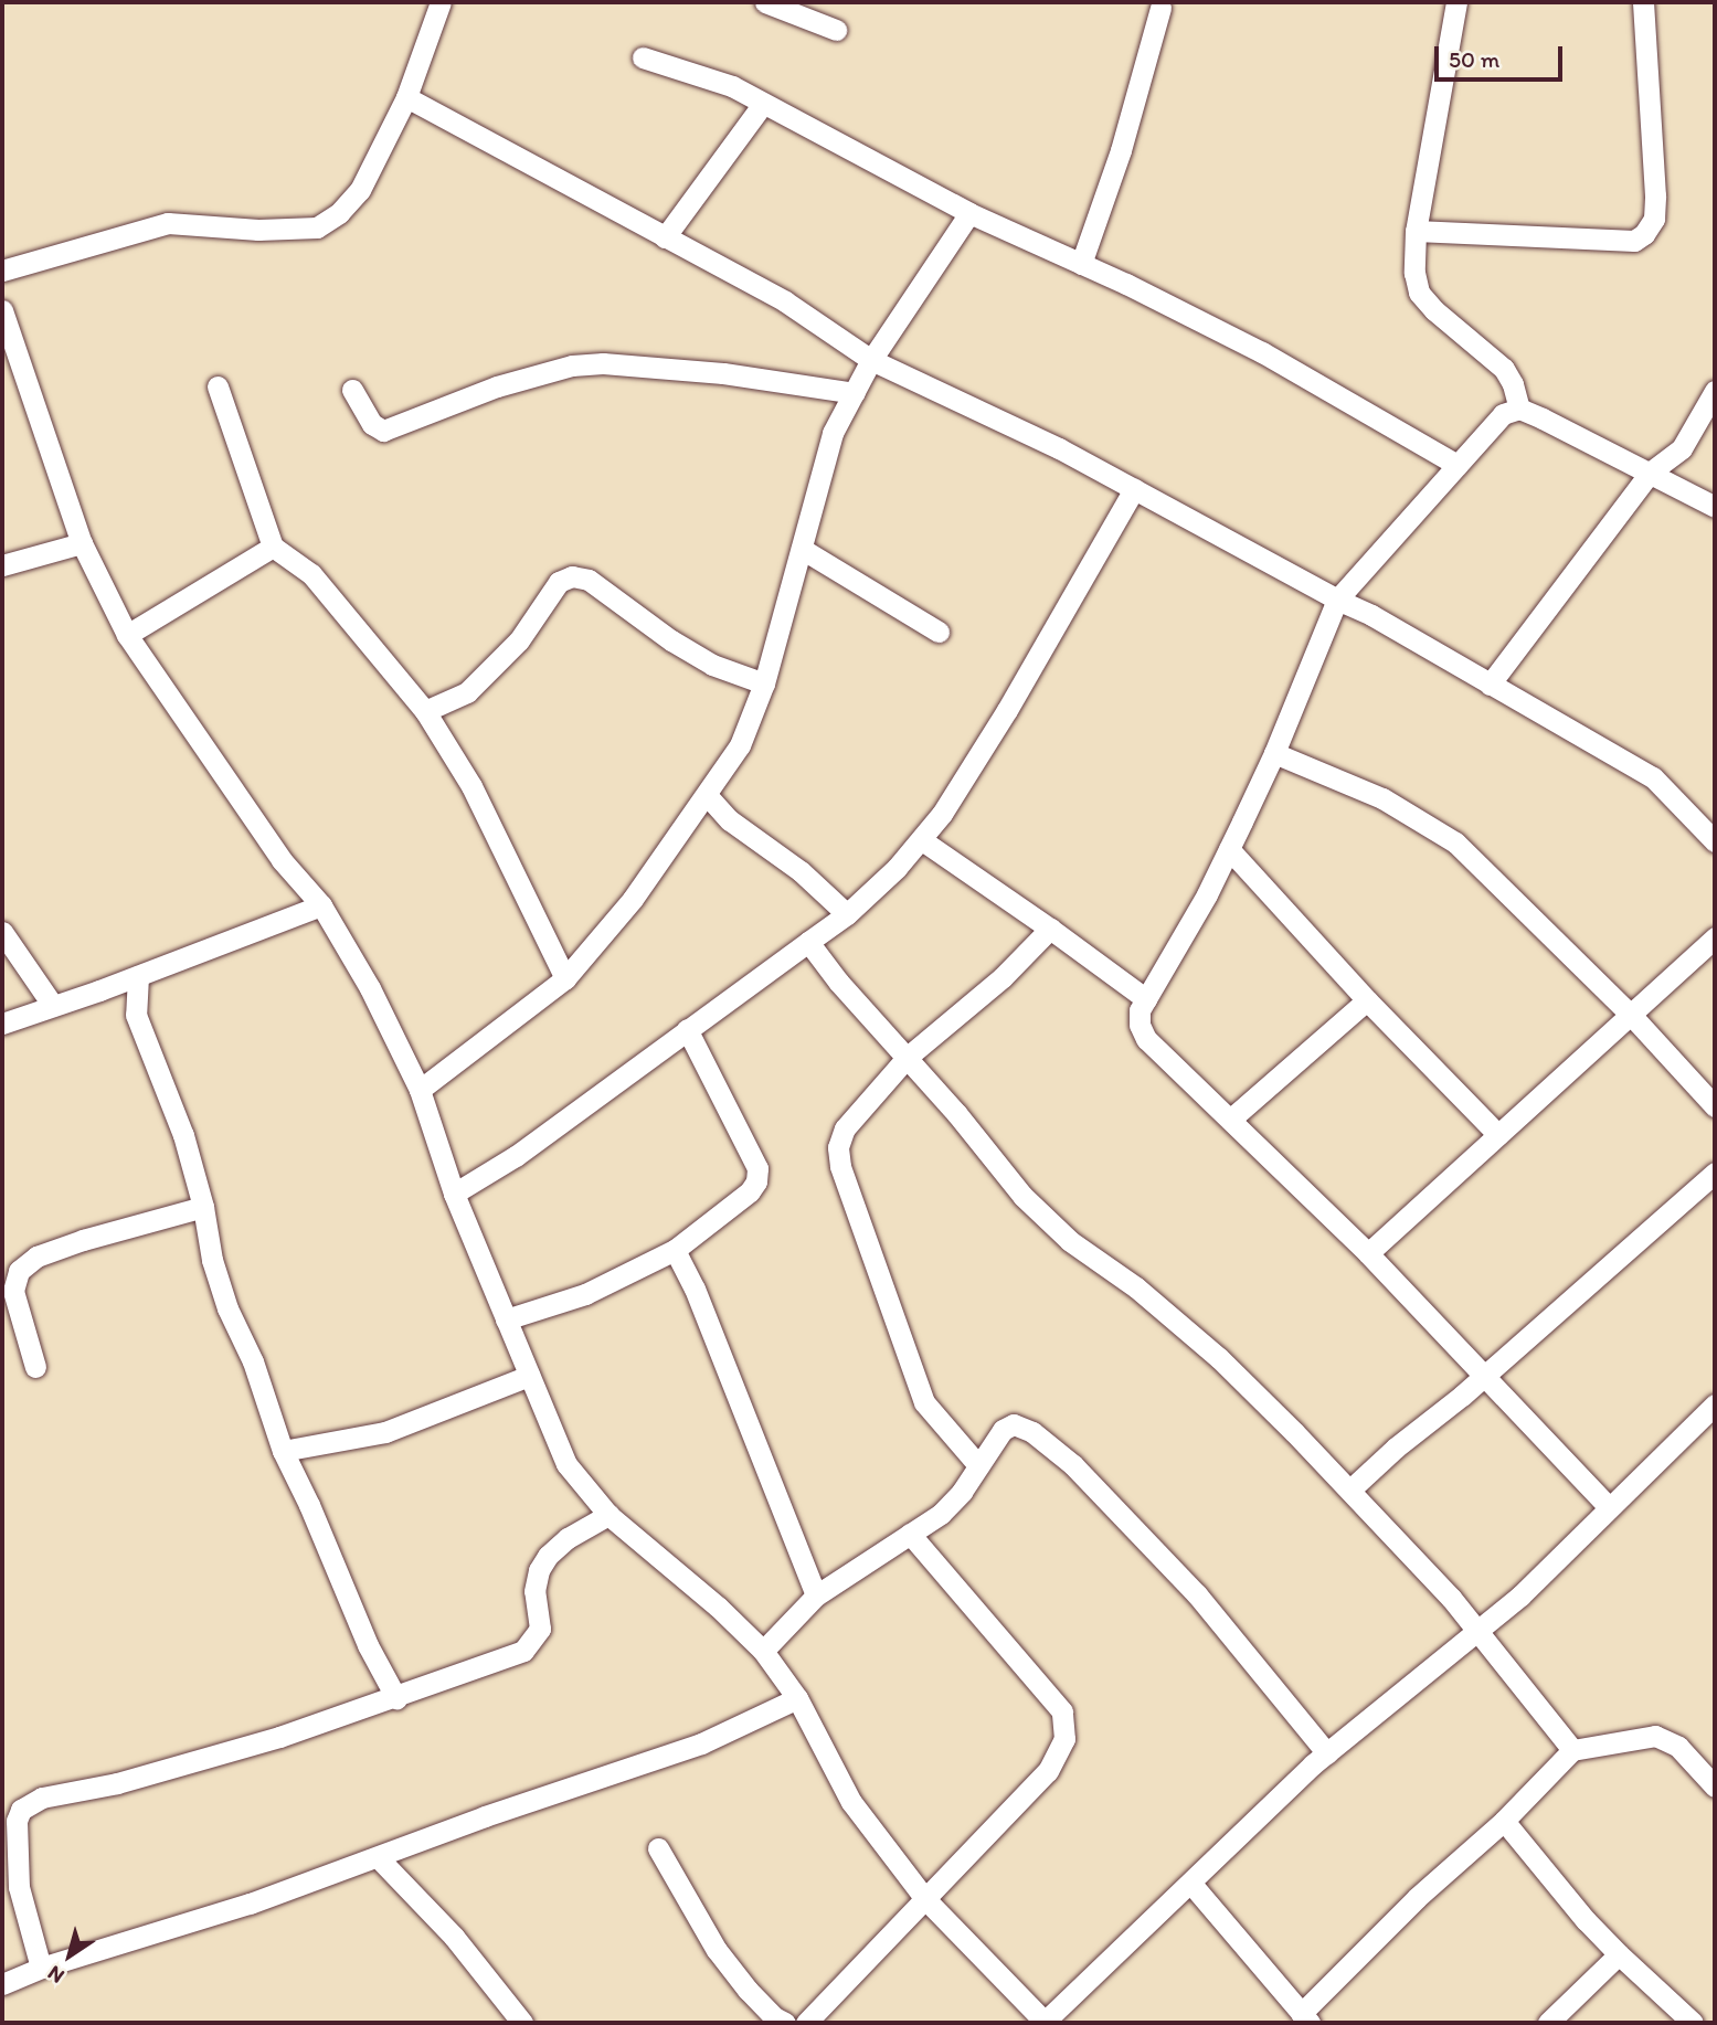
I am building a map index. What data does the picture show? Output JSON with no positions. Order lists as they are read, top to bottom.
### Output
{
  "scale_bar": "50 m",
  "north": "bottom left"
}
